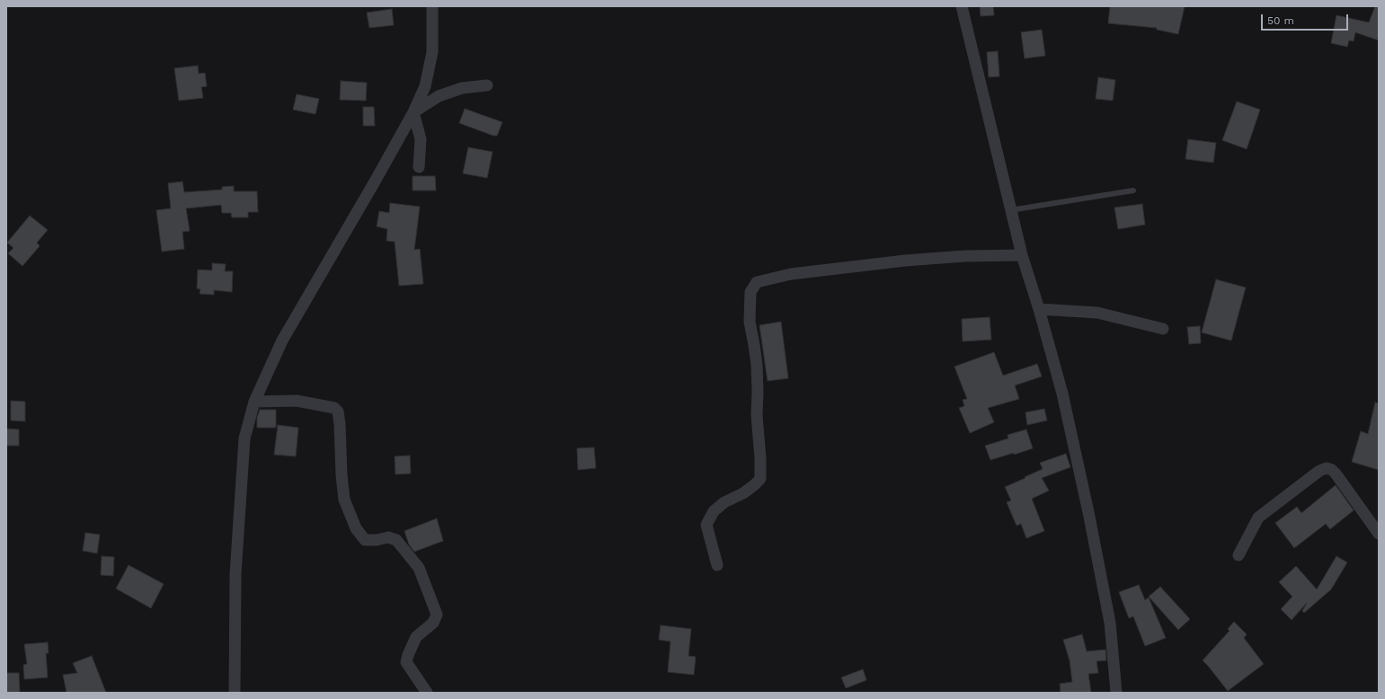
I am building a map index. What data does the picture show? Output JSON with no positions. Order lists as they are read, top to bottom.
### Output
{
  "scale_bar": "50 m"
}
